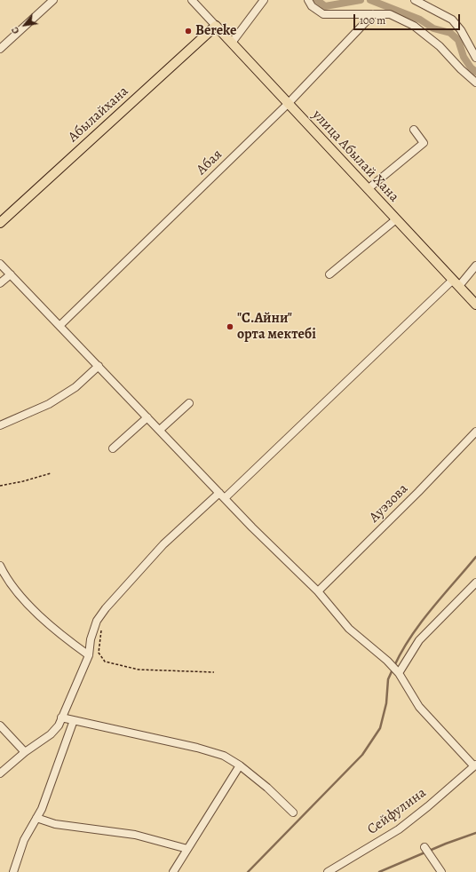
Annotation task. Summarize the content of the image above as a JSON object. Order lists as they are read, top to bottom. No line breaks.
{"streets":{"main road":["Абылайхана","улица Абылай Хана"],"street":["Абая","Ауэзова","Сейфулина"]},"crossings":[["Абылайхана","улица Абылай Хана"],["улица Абылай Хана","Абая"]],"places":["Bereke","\"С.Айни\" орта мектебі"],"scale_bar":"100 m","north":"bottom left"}
